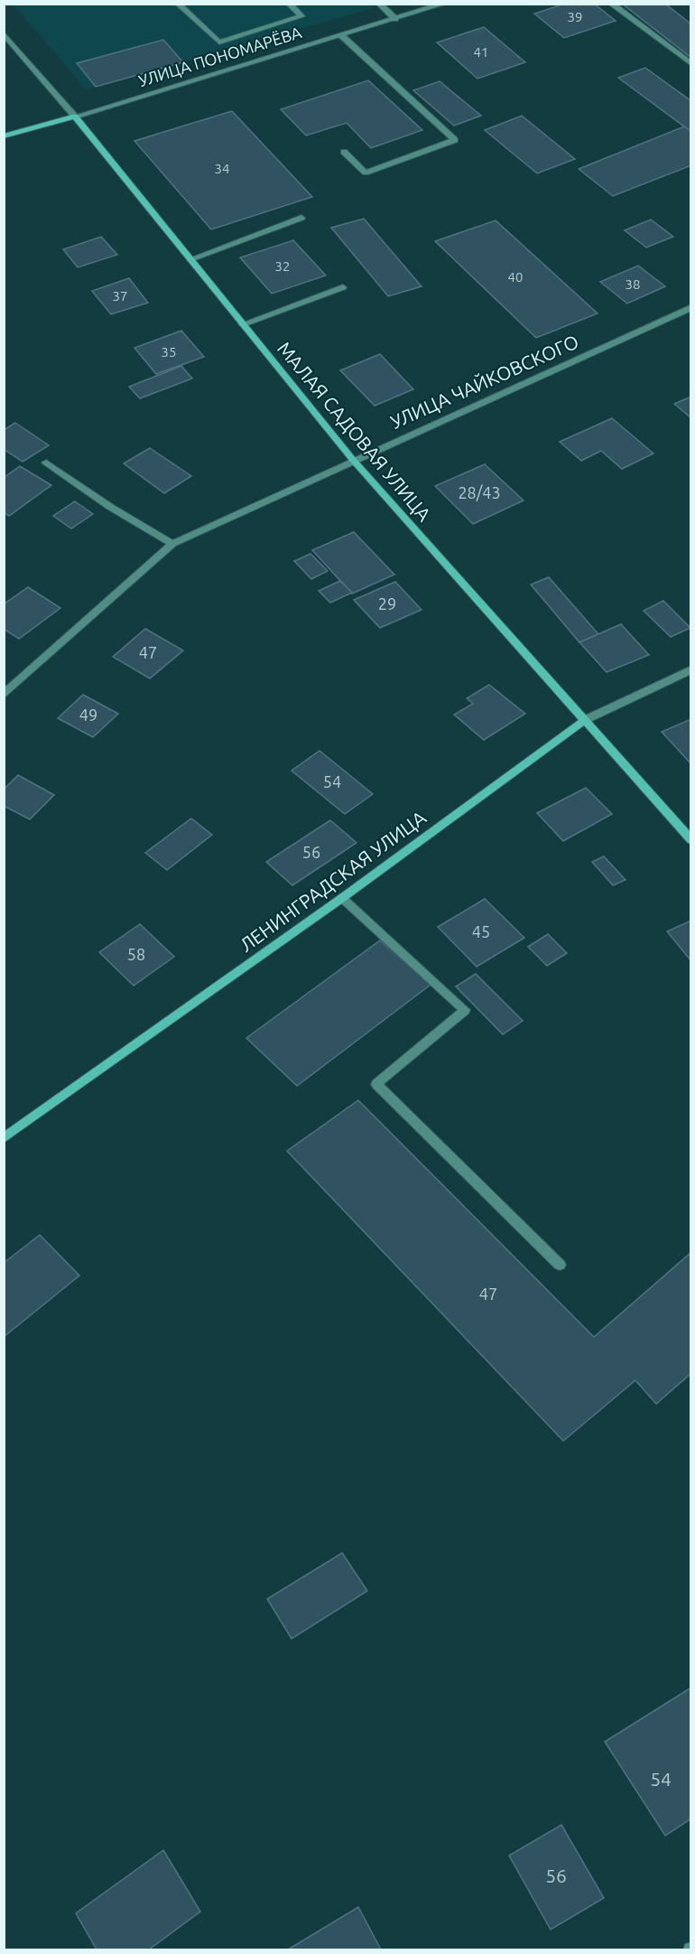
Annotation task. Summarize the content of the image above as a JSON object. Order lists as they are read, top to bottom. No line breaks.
{"streets":{"main road":["УЛИЦА ПОНОМАРЁВА","МАЛАЯ САДОВАЯ УЛИЦА","ЛЕНИНГРАДСКАЯ УЛИЦА"],"street":["УЛИЦА ЧАЙКОВСКОГО"]},"crossings":[["УЛИЦА ПОНОМАРЁВА","МАЛАЯ САДОВАЯ УЛИЦА"],["УЛИЦА ЧАЙКОВСКОГО","МАЛАЯ САДОВАЯ УЛИЦА"],["МАЛАЯ САДОВАЯ УЛИЦА","ЛЕНИНГРАДСКАЯ УЛИЦА"]],"house_numbers":["39","41","34","32","40","38","37","35","28/43","29","47","49","54","56","45","58","47","54","56"]}
